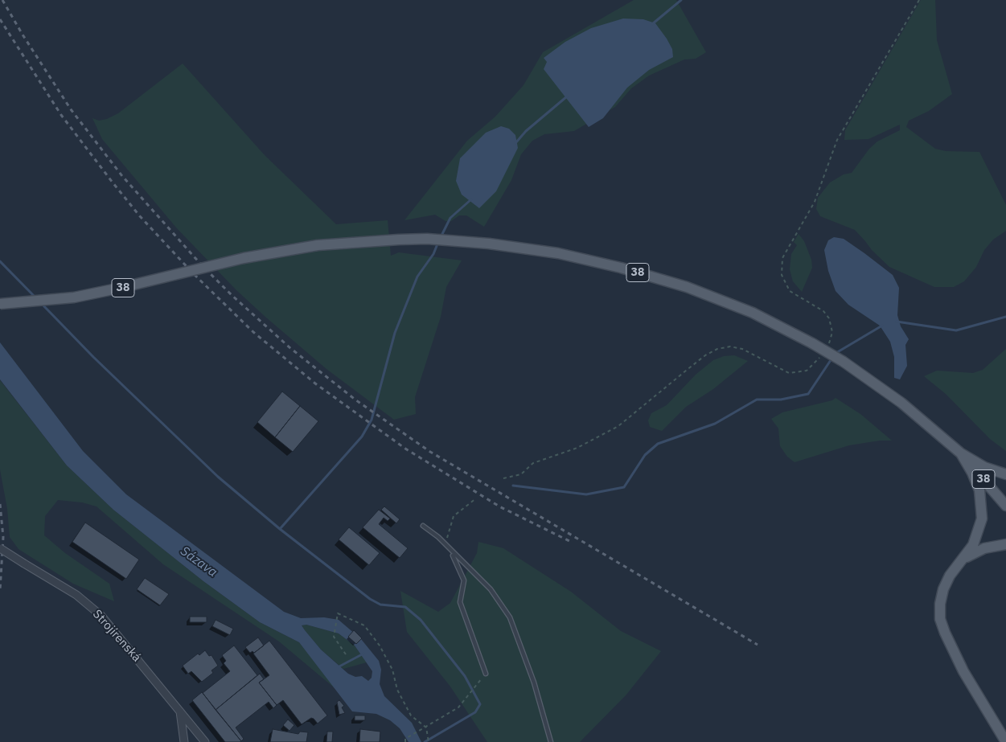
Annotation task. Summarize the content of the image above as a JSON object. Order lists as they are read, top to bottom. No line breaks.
{"streets":{"main road":["38"],"street":["Strojírenská"]},"water":["Sázava"]}
